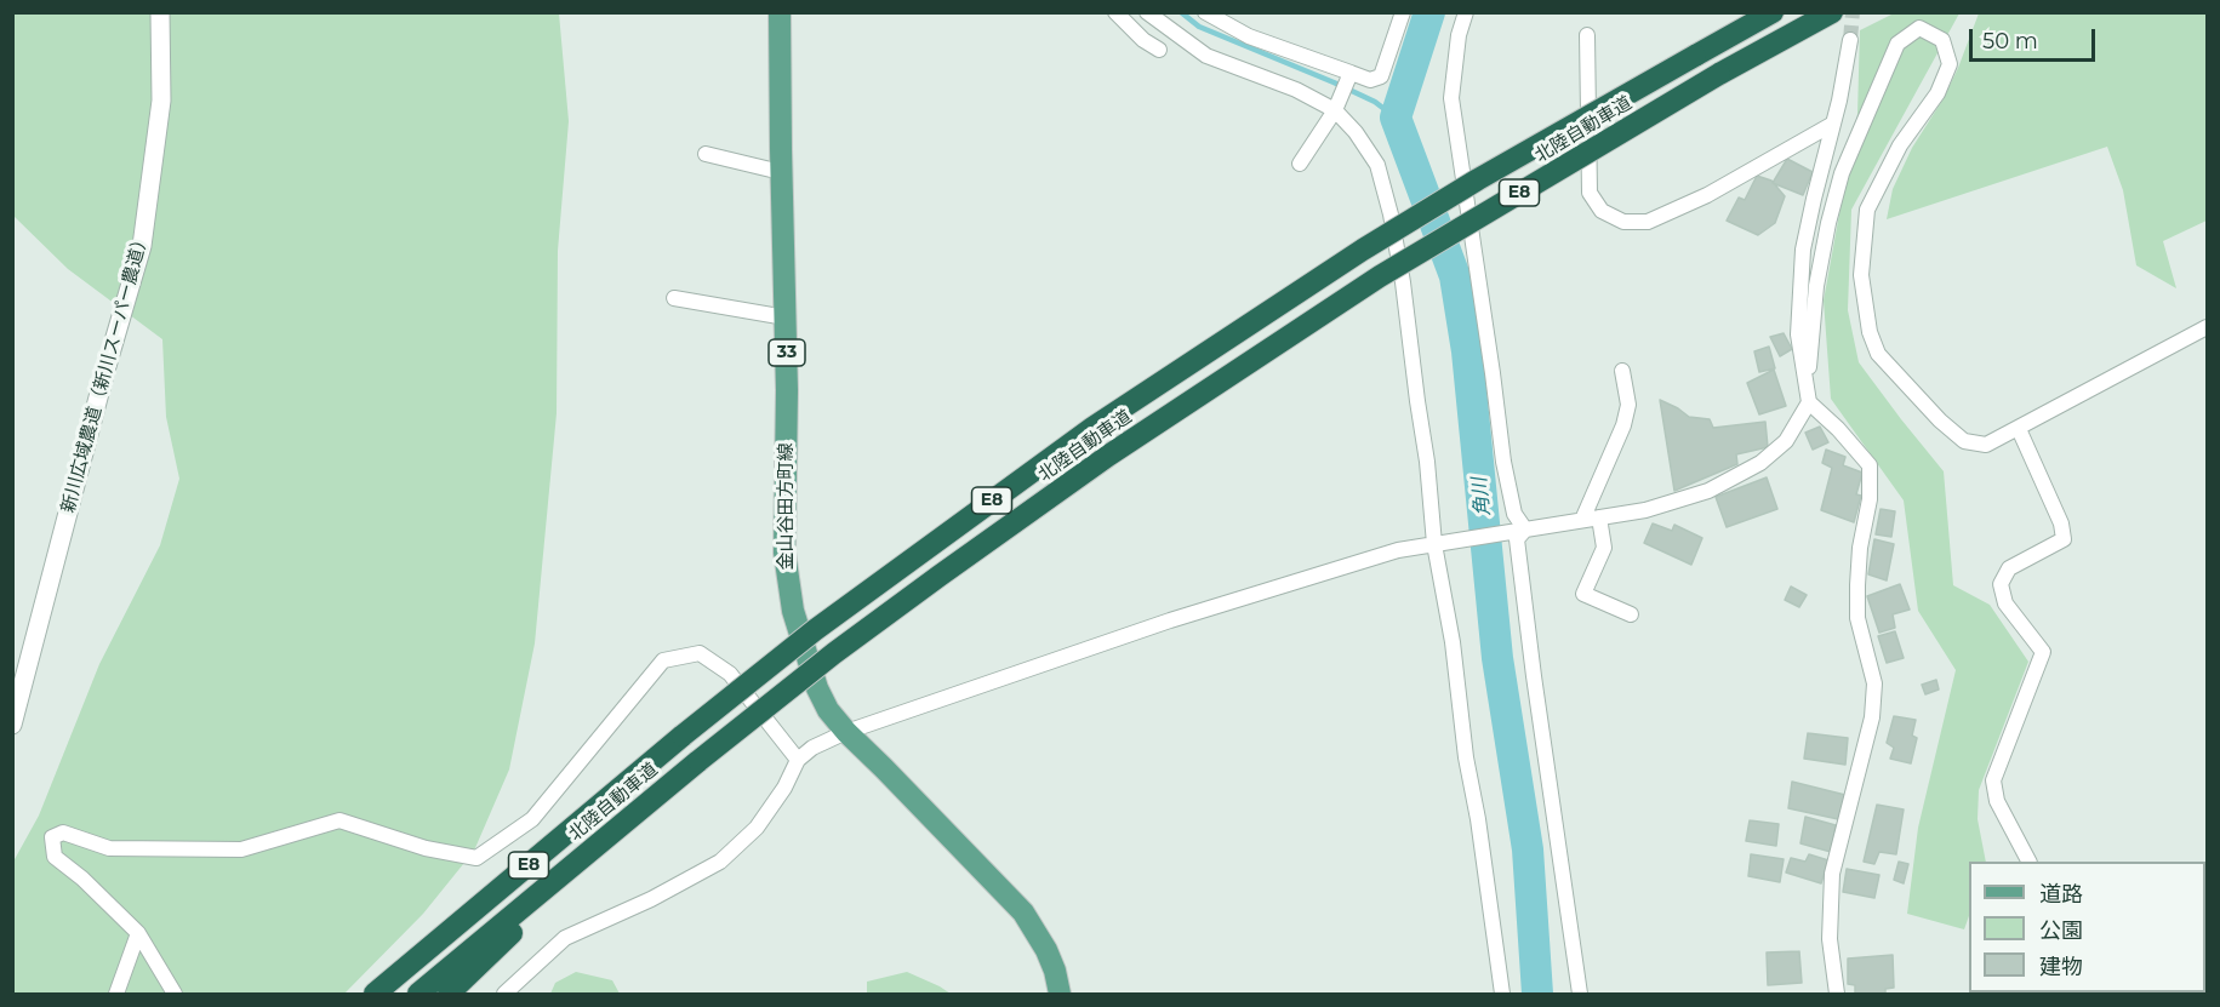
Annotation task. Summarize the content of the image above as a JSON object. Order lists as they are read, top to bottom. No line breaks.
{"streets":{"highway":["北陸自動車道","E8"],"main road":["33","金山谷田方町線"],"street":["新川広域農道（新川スーパー農道）"]},"water":["角川"],"legend":["道路","公園","建物"],"scale_bar":"50 m"}
